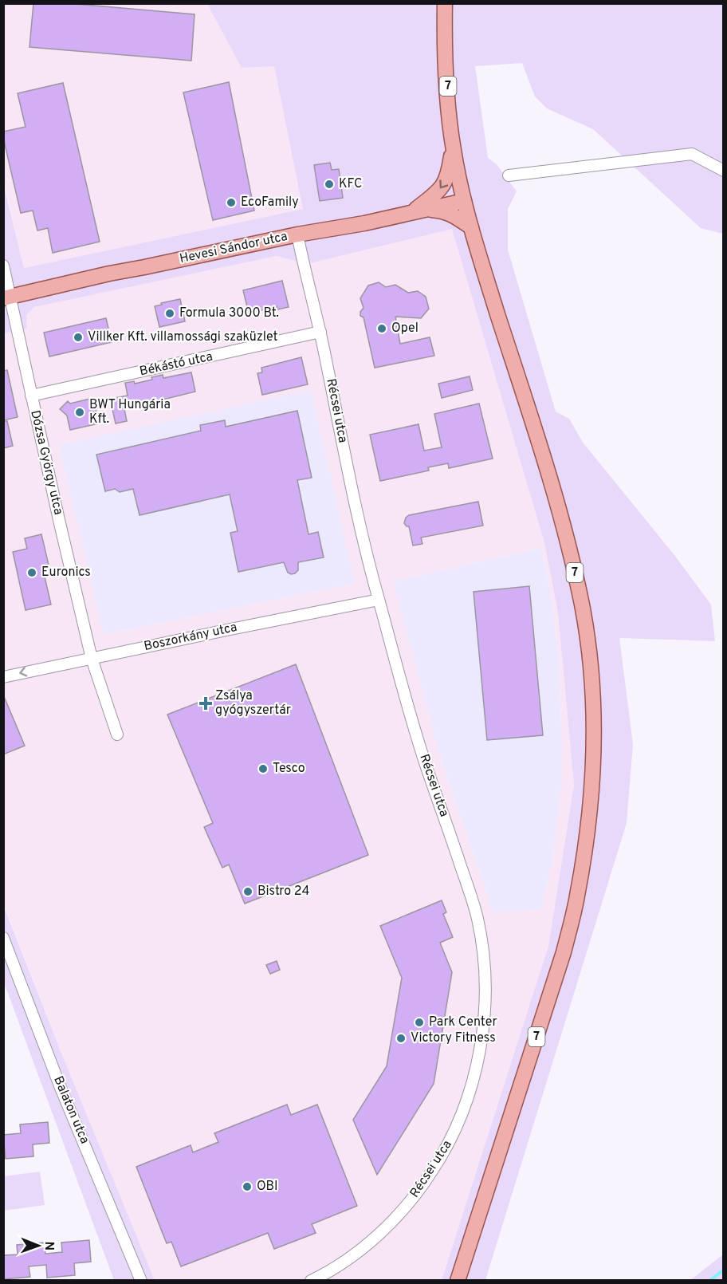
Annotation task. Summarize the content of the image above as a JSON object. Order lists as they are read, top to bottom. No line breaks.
{"streets":{"main road":["7","Hevesi Sándor utca"],"street":["Békástó utca","Récsei utca","Dózsa György utca","Boszorkány utca","Balaton utca"]},"crossings":[["7","Hevesi Sándor utca"],["Hevesi Sándor utca","Récsei utca"],["Hevesi Sándor utca","Dózsa György utca"],["Békástó utca","Récsei utca"],["Békástó utca","Dózsa György utca"],["Récsei utca","Boszorkány utca"],["Dózsa György utca","Boszorkány utca"]],"places":{"other":["KFC","EcoFamily","Formula 3000 Bt.","Opel","Villker Kft. villamossági szaküzlet","BWT Hungária Kft.","Euronics","Tesco","Bistro 24","Park Center","Victory Fitness","OBI"],"health":["Zsálya gyógyszertár"]},"north":"right"}
